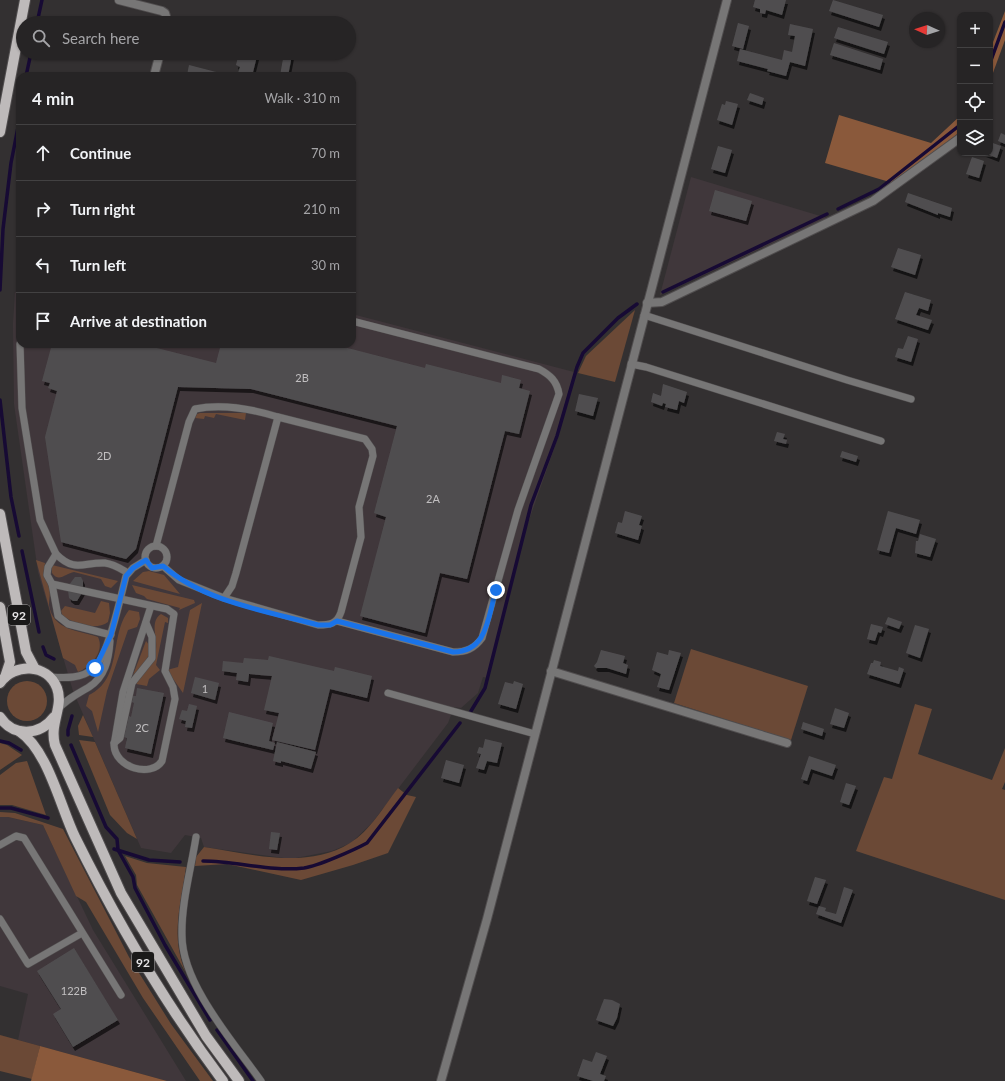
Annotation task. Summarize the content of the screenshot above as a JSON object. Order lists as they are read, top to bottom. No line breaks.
{"streets":{"main road":["92"]},"house_numbers":["2B","2D","2A","1","2C","122B"],"north":"left","page":{"map_buttons":["+","−"],"search":"Search here","heading":["4 min","Walk · 310 m"],"list":[["Continue","70 m"],["Turn right","210 m"],["Turn left","30 m"],"Arrive at destination"]}}
